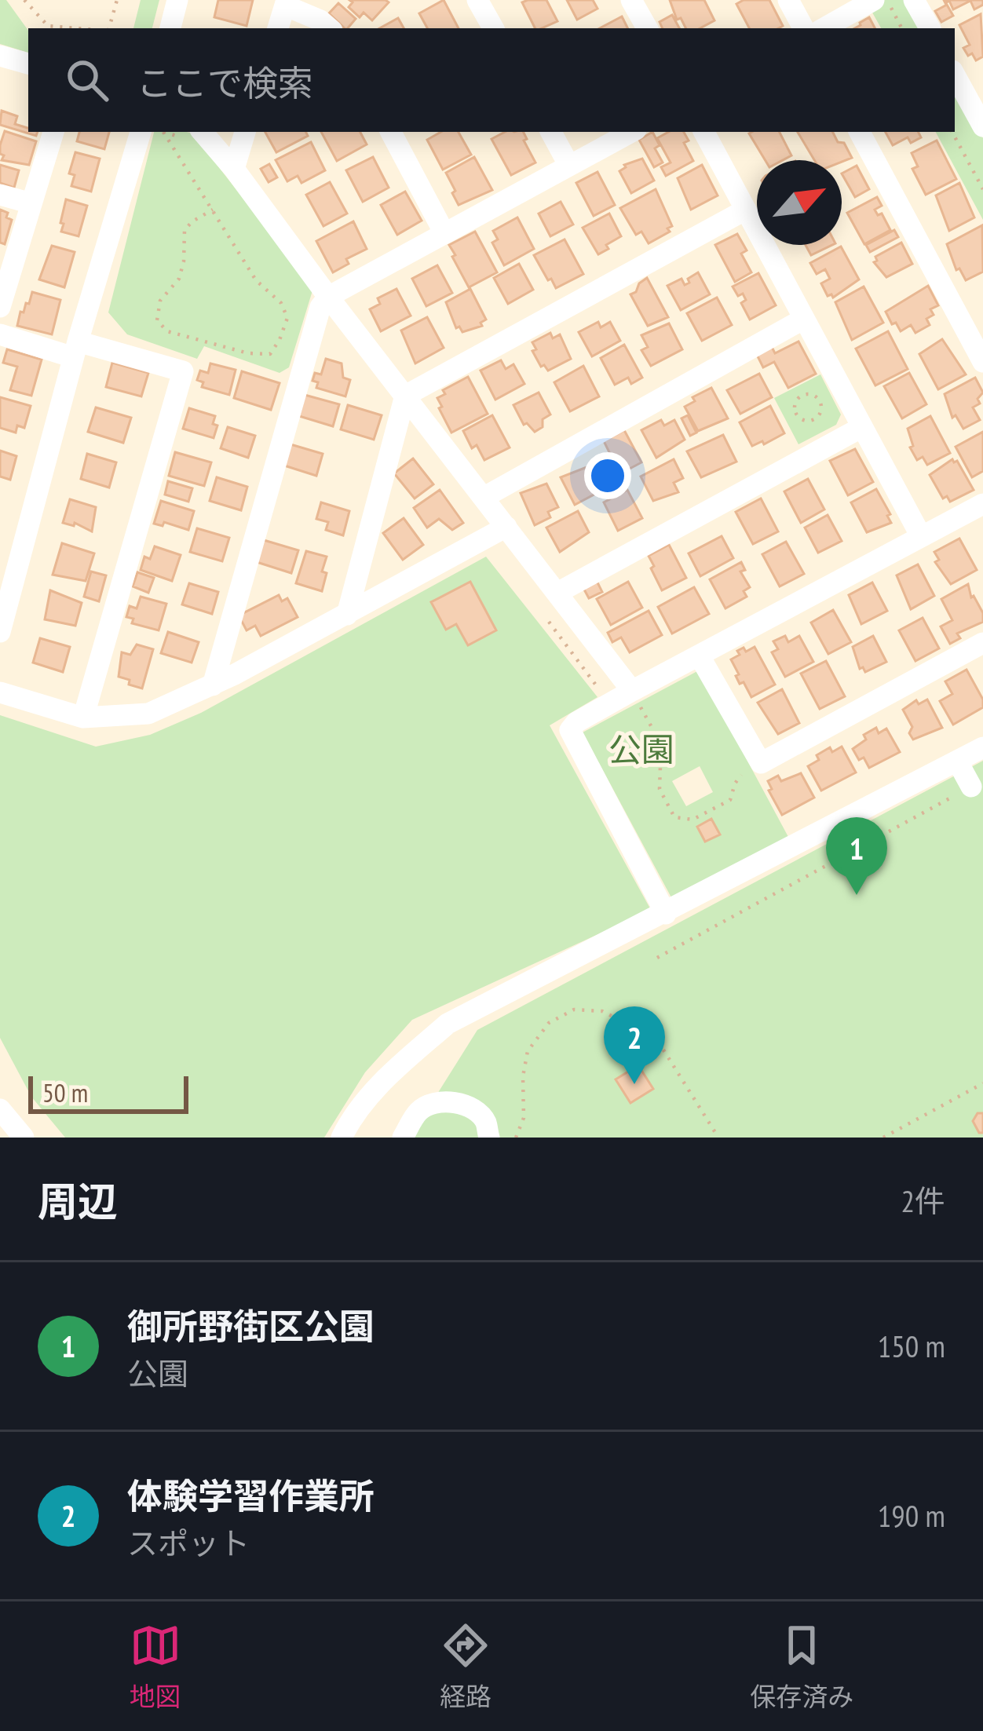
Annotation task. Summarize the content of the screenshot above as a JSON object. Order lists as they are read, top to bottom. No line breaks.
{"parks":["公園"],"scale_bar":"50 m","north":"top right","page":{"search":"ここで検索","pins":["1","2"],"scale":"50 m","heading":["周辺","2件"],"list":[{"mark":"1","name":"御所野街区公園","note":"公園","value":"150 m"},{"mark":"2","name":"体験学習作業所","note":"スポット","value":"190 m"}],"nav":["地図","経路","保存済み"]}}
